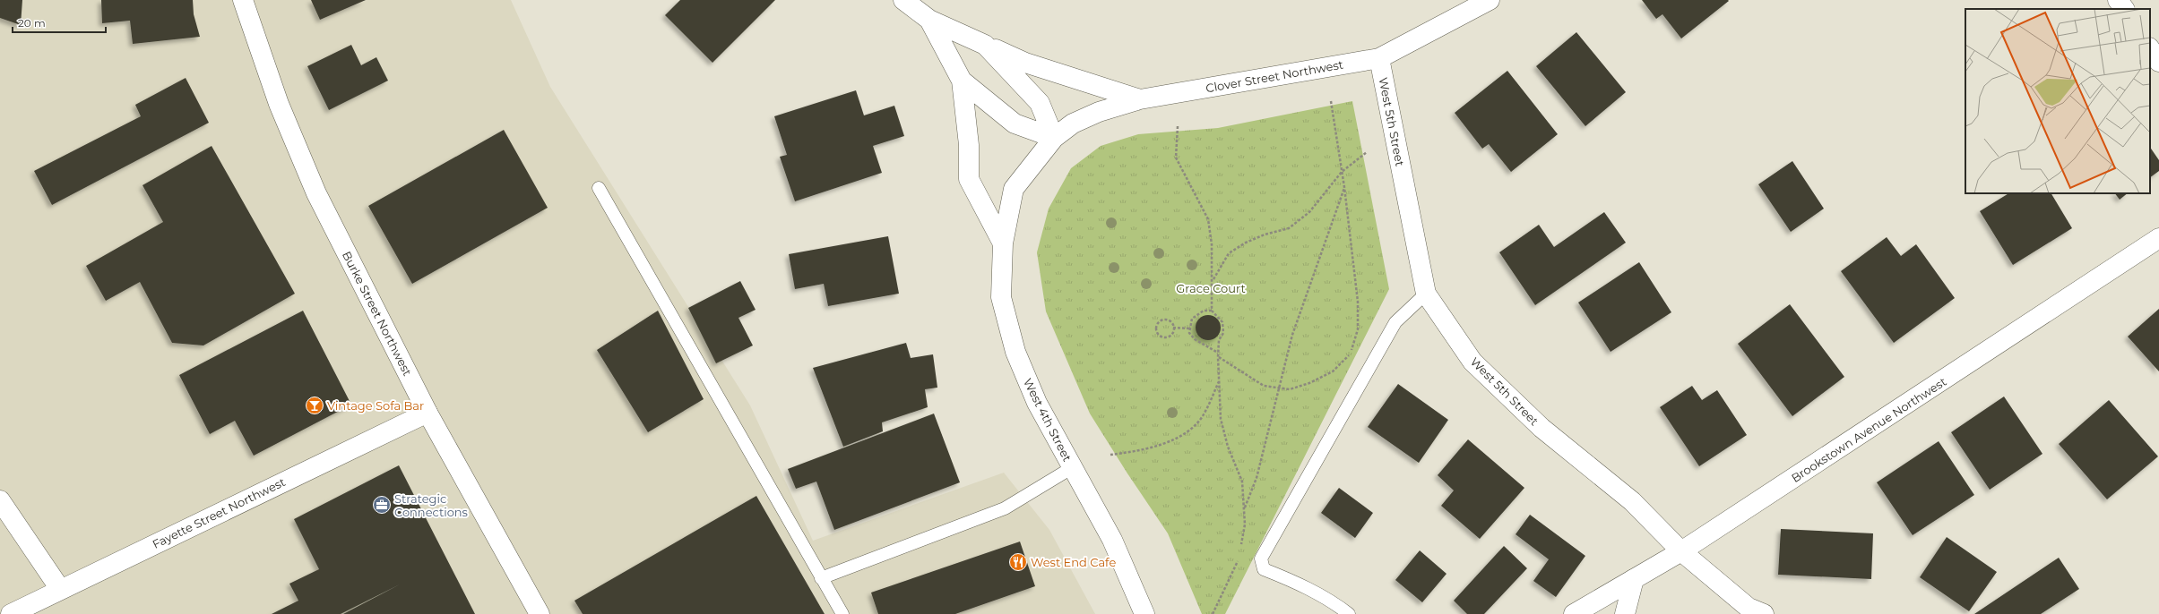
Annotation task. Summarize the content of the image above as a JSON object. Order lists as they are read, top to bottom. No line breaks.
{"streets":{"street":["Clover Street Northwest","West 5th Street","Burke Street Northwest","West 4th Street","Brookstown Avenue Northwest","Fayette Street Northwest"]},"crossings":[["Clover Street Northwest","West 5th Street"],["Clover Street Northwest","West 4th Street"],["West 5th Street","Brookstown Avenue Northwest"],["Burke Street Northwest","Fayette Street Northwest"]],"parks":["Grace Court"],"places":{"bar":["Vintage Sofa Bar"],"office":["Strategic Connections"],"restaurant":["West End Cafe"]},"scale_bar":"20 m"}
